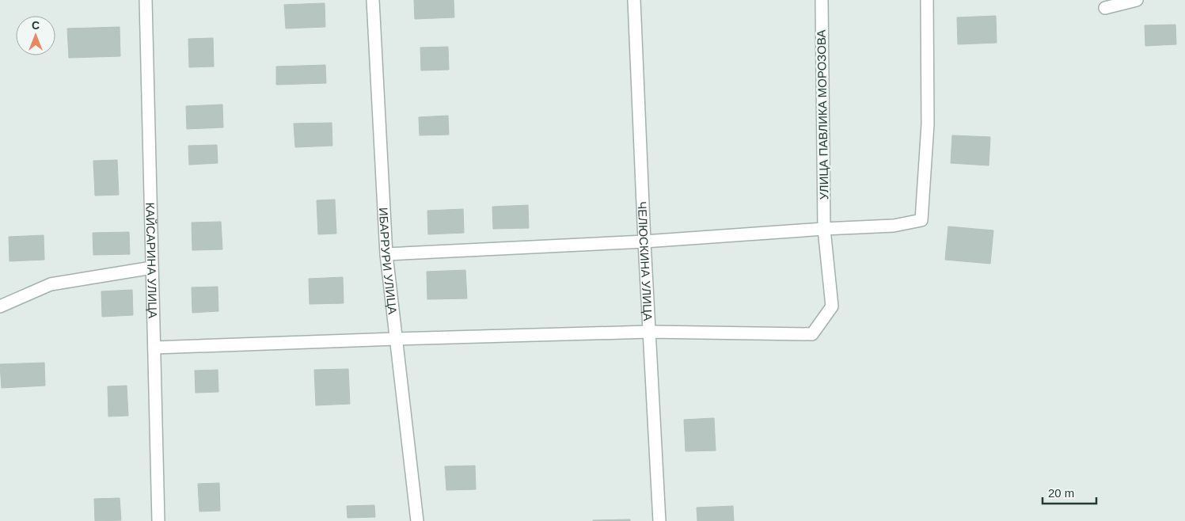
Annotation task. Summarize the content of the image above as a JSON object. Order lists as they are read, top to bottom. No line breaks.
{"streets":{"street":["УЛИЦА ПАВЛИКА МОРОЗОВА","КАЙСАРИНА УЛИЦА","ЧЕЛЮСКИНА УЛИЦА","ИБАРРУРИ УЛИЦА"]},"crossings":[["УЛИЦА ПАВЛИКА МОРОЗОВА","ЧЕЛЮСКИНА УЛИЦА"]],"scale_bar":"20 m","north":"top"}
